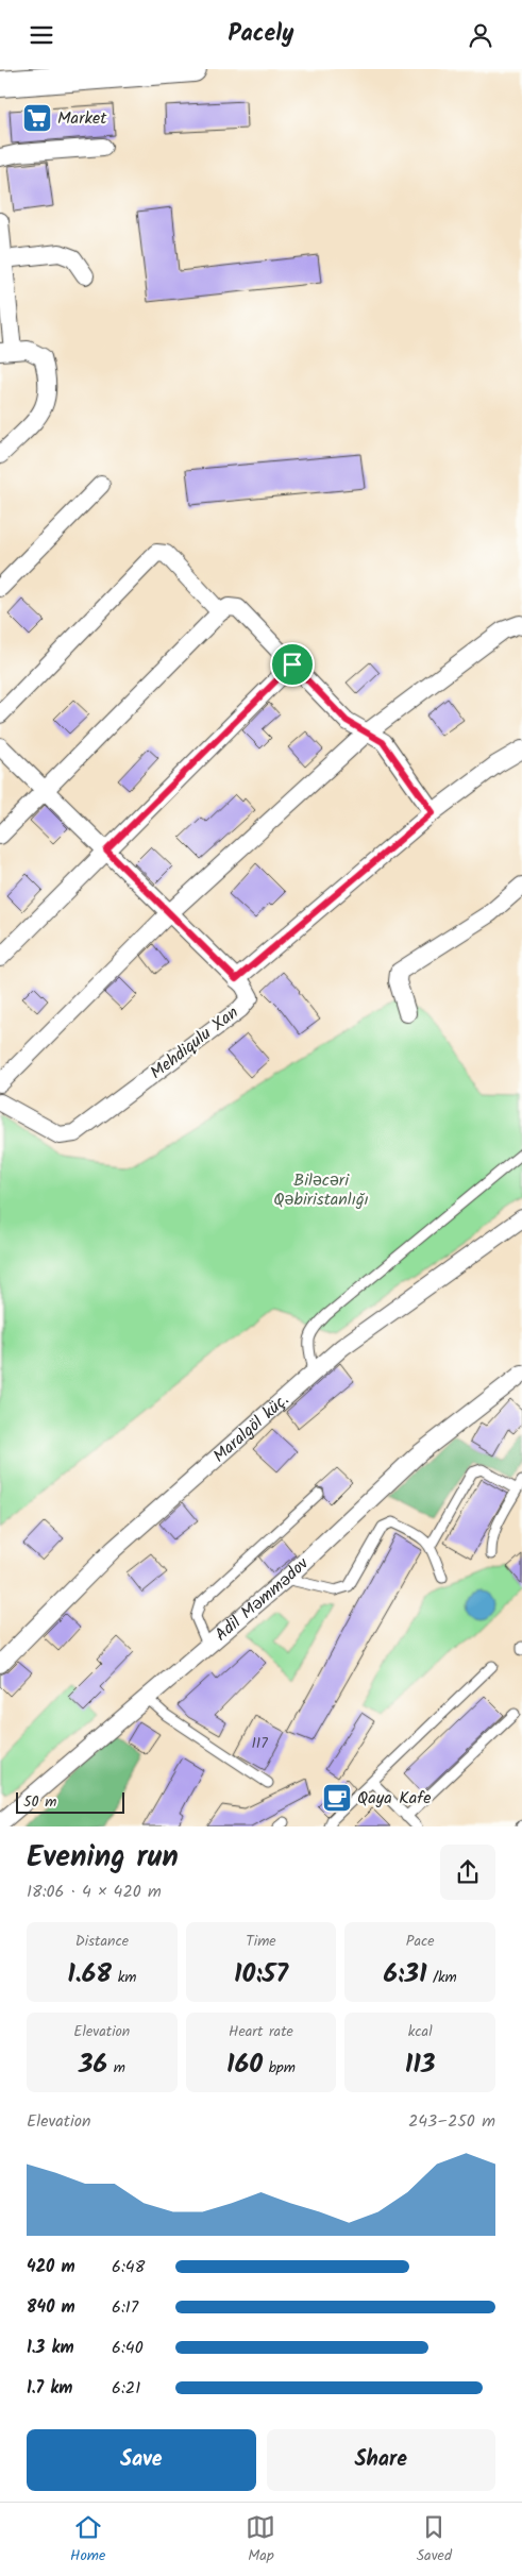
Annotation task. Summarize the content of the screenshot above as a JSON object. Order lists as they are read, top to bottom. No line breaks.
{"streets":{"street":["Mehdiqulu Xan","Maralgöl küç.","Adil Məmmədov"]},"parks":["Biləcəri Qəbiristanlığı"],"places":{"supermarket":["Market"],"cafe":["Qaya Kafe"]},"house_numbers":["117"],"scale_bar":"50 m","page":{"header":"Pacely","scale":"50 m","heading":["Evening run","18:06 · 4 × 420 m"],"stats":[["Distance","1.68 km"],["Time","10:57"],["Pace","6:31 /km"],["Elevation","36 m"],["Heart rate","160 bpm"],["kcal","113"]],"chart":["Elevation","243–250 m"],"list":[{"name":"420 m","note":"6:48"},{"name":"840 m","note":"6:17"},{"name":"1.3 km","note":"6:40"},{"name":"1.7 km","note":"6:21"}],"buttons":["Save","Share"],"tabs":["Home","Map","Saved"]}}
